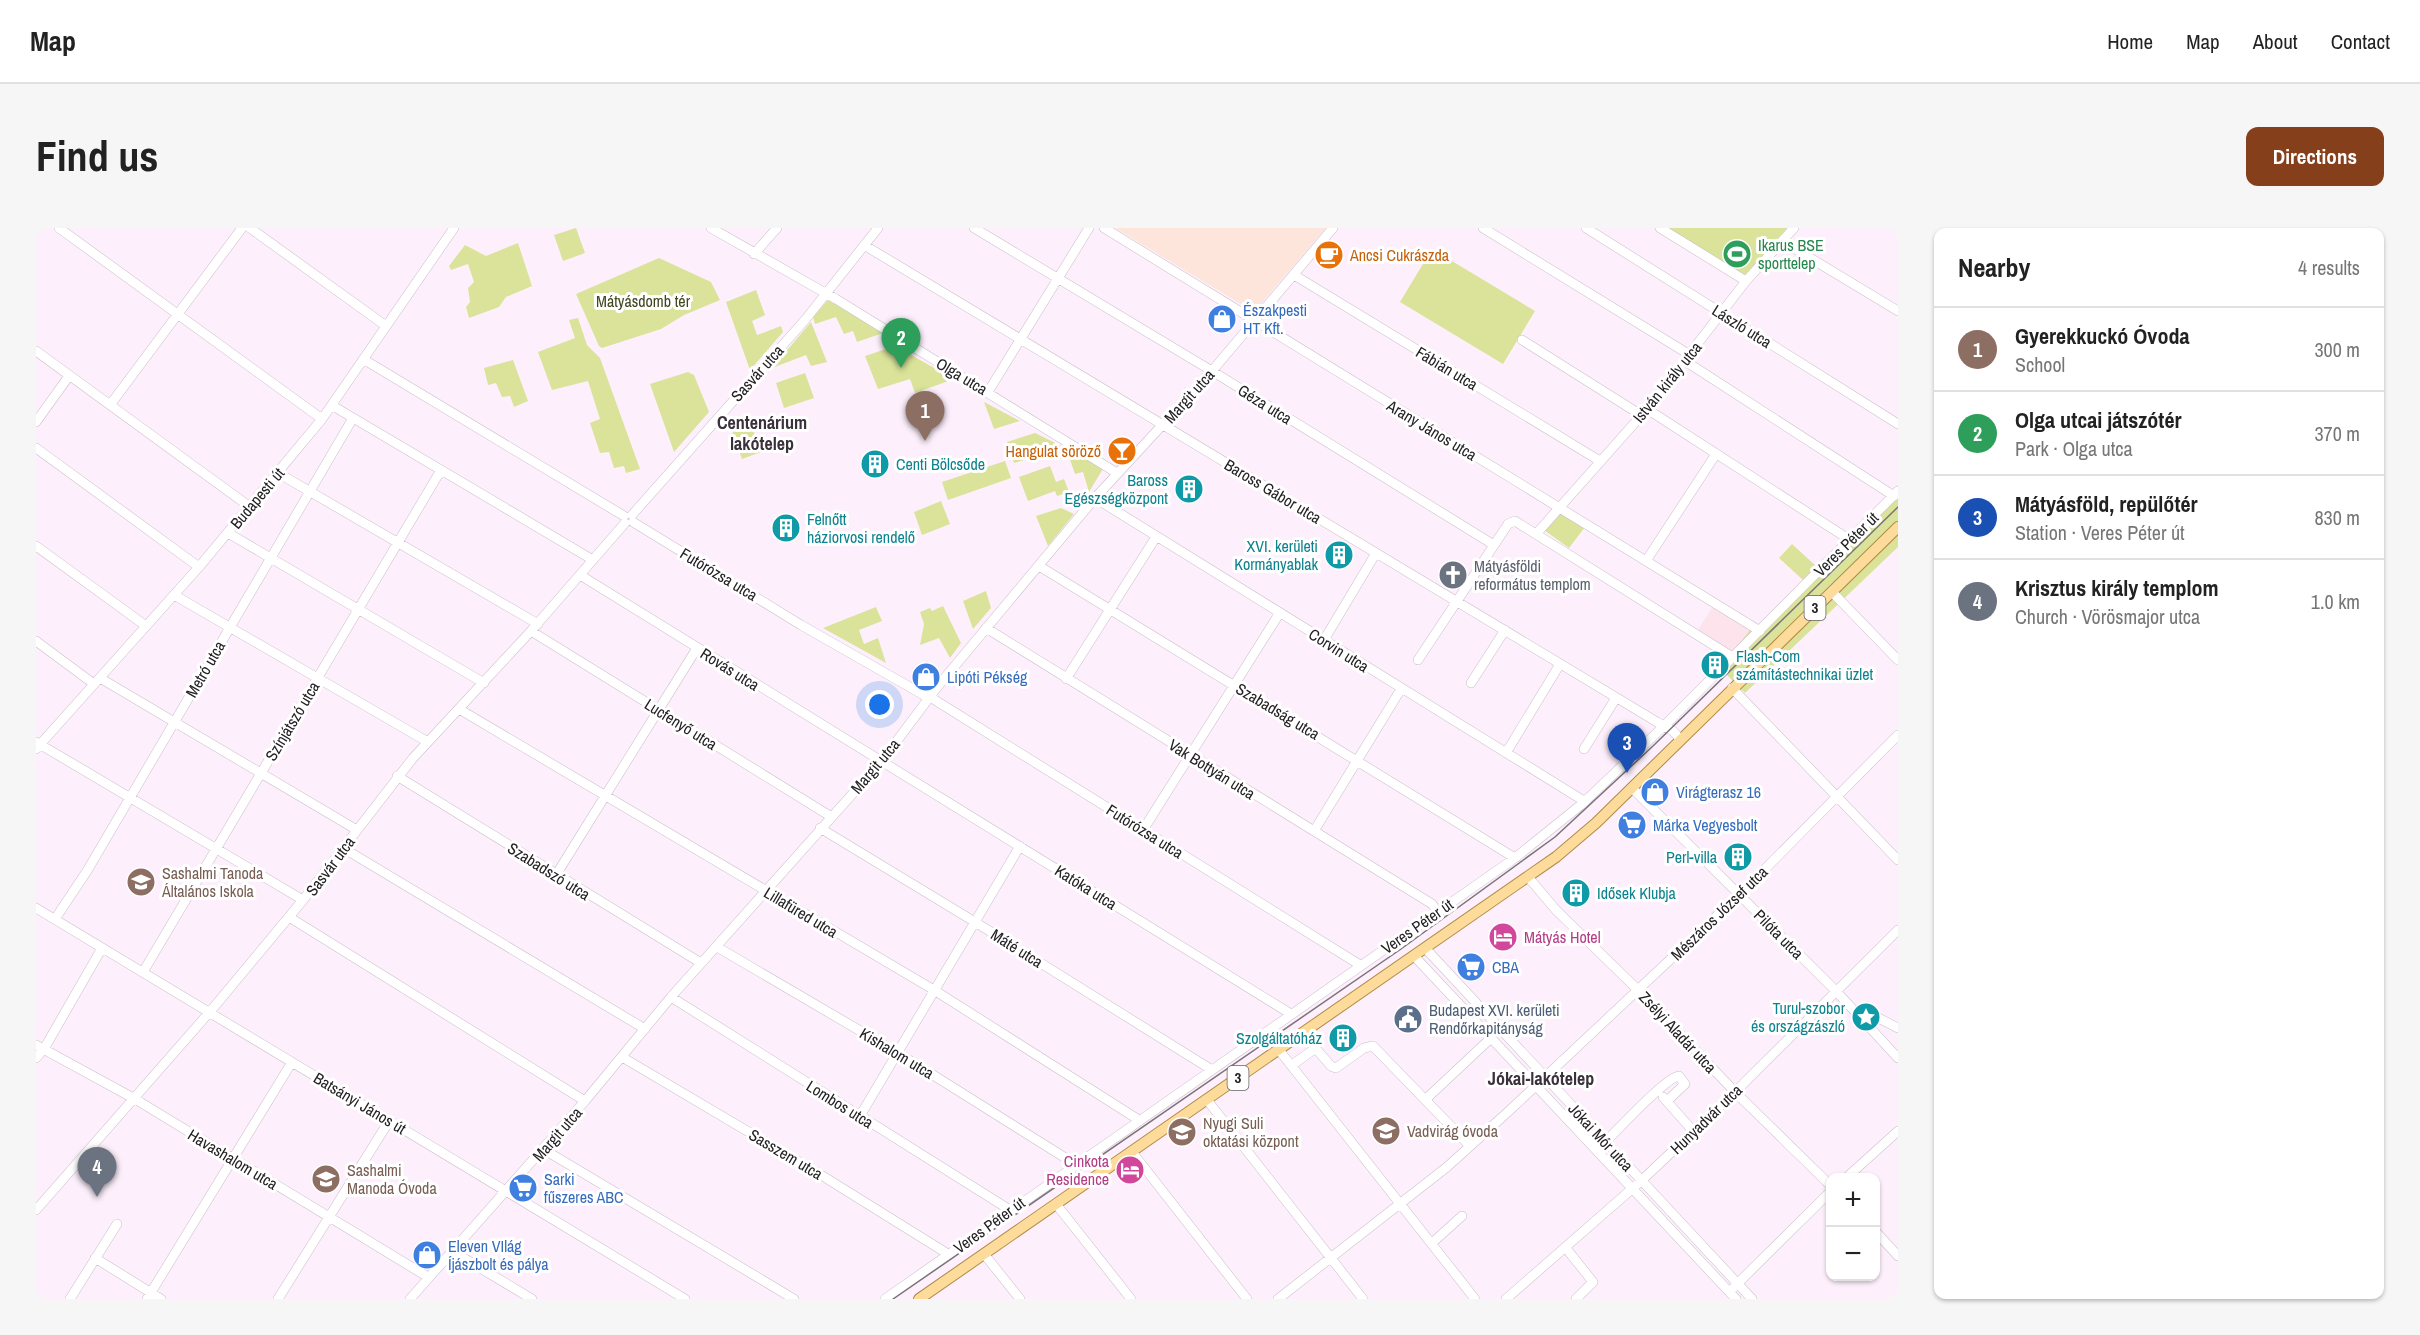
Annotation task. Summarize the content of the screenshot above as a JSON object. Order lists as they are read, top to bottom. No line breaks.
{"streets":{"main road":["Veres Péter út","3"],"street":["László utca","Fábián utca","Sasvár utca","Olga utca","István király utca","Margit utca","Géza utca","Arany János utca","Baross Gábor utca","Budapesti út","Futórózsa utca","Corvin utca","Metró utca","Rovás utca","Szabadság utca","Színjátszó utca","Lucfenyő utca","Vak Bottyán utca","Szabadszó utca","Katóka utca","Lillafüred utca","Mészáros József utca","Pilóta utca","Máté utca","Zsélyi Aladár utca","Kishalom utca","Batsányi János út","Lombos utca","Hunyadvár utca","Jókai Mór utca","Sasszem utca","Havashalom utca"]},"crossings":[["László utca","István király utca"],["Fábián utca","István király utca"],["Fábián utca","Margit utca"],["Sasvár utca","Olga utca"],["Sasvár utca","Baross Gábor utca"],["Sasvár utca","Futórózsa utca"],["Sasvár utca","Rovás utca"],["Sasvár utca","Lucfenyő utca"],["Sasvár utca","Szabadszó utca"],["Sasvár utca","Lillafüred utca"],["Sasvár utca","Batsányi János út"],["Sasvár utca","Havashalom utca"],["Olga utca","Margit utca"],["István király utca","Arany János utca"],["Margit utca","Géza utca"],["Margit utca","Arany János utca"],["Margit utca","Baross Gábor utca"],["Margit utca","Futórózsa utca"],["Margit utca","Corvin utca"],["Margit utca","Rovás utca"],["Margit utca","Szabadság utca"],["Margit utca","Lucfenyő utca"],["Margit utca","Vak Bottyán utca"],["Margit utca","Szabadszó utca"],["Margit utca","Katóka utca"],["Margit utca","Lillafüred utca"],["Margit utca","Máté utca"],["Margit utca","Kishalom utca"],["Margit utca","Batsányi János út"],["Margit utca","Lombos utca"],["Margit utca","Sasszem utca"],["Margit utca","Havashalom utca"],["Arany János utca","Veres Péter út"],["Baross Gábor utca","Veres Péter út"],["Budapesti út","Futórózsa utca"],["Budapesti út","Lucfenyő utca"],["Veres Péter út","Futórózsa utca"],["Veres Péter út","Corvin utca"],["Veres Péter út","Szabadság utca"],["Veres Péter út","Vak Bottyán utca"],["Veres Péter út","Katóka utca"],["Veres Péter út","Lillafüred utca"],["Veres Péter út","Pilóta utca"],["Veres Péter út","Máté utca"],["Veres Péter út","Zsélyi Aladár utca"],["Veres Péter út","Kishalom utca"],["Veres Péter út","Lombos utca"],["Veres Péter út","Jókai Mór utca"],["Veres Péter út","Sasszem utca"],["Metró utca","Lucfenyő utca"],["Metró utca","Batsányi János út"],["Rovás utca","Katóka utca"],["Színjátszó utca","Lucfenyő utca"],["Színjátszó utca","Batsányi János út"],["Mészáros József utca","Pilóta utca"],["Mészáros József utca","Zsélyi Aladár utca"],["Mészáros József utca","Jókai Mór utca"],["Pilóta utca","Hunyadvár utca"],["Zsélyi Aladár utca","Hunyadvár utca"],["Hunyadvár utca","Jókai Mór utca"]],"districts":["Centenárium lakótelep","Jókai-lakótelep"],"parks":["Mátyásdomb tér"],"places":{"sports":["Ikarus BSE sporttelep"],"cafe":["Ancsi Cukrászda"],"shop":["Északpesti HT Kft.","Lipóti Pékség","Virágterasz 16","Eleven VIlág Íjászbolt és pálya"],"bar":["Hangulat söröző"],"building":["Centi Bölcsőde","Baross Egészségközpont","Felnőtt háziorvosi rendelő","XVI. kerületi Kormányablak","Flash-Com számítástechnikai üzlet","Perl-villa","Idősek Klubja","Szolgáltatóház"],"church":["Mátyásföldi református templom"],"supermarket":["Márka Vegyesbolt","CBA","Sarki fűszeres ABC"],"school or university":["Sashalmi Tanoda Általános Iskola","Vadvirág óvoda","Nyugi Suli oktatási központ","Sashalmi Manoda Óvoda"],"hotel":["Mátyás Hotel","Cinkota Residence"],"place":["Turul-szobor és országzászló"],"public building":["Budapest XVI. kerületi Rendőrkapitányság"]},"page":{"header":"Map","nav":["Home","Map","About","Contact"],"buttons":"Directions","title":"Find us","heading":["Nearby","4 results"],"list":[{"mark":"1","name":"Gyerekkuckó Óvoda","note":"School","value":"300 m"},{"mark":"2","name":"Olga utcai játszótér","note":"Park · Olga utca","value":"370 m"},{"mark":"3","name":"Mátyásföld, repülőtér","note":"Station · Veres Péter út","value":"830 m"},{"mark":"4","name":"Krisztus király templom","note":"Church · Vörösmajor utca","value":"1.0 km"}],"pins":["2","1","3","4"],"map_buttons":["+","−"]}}
